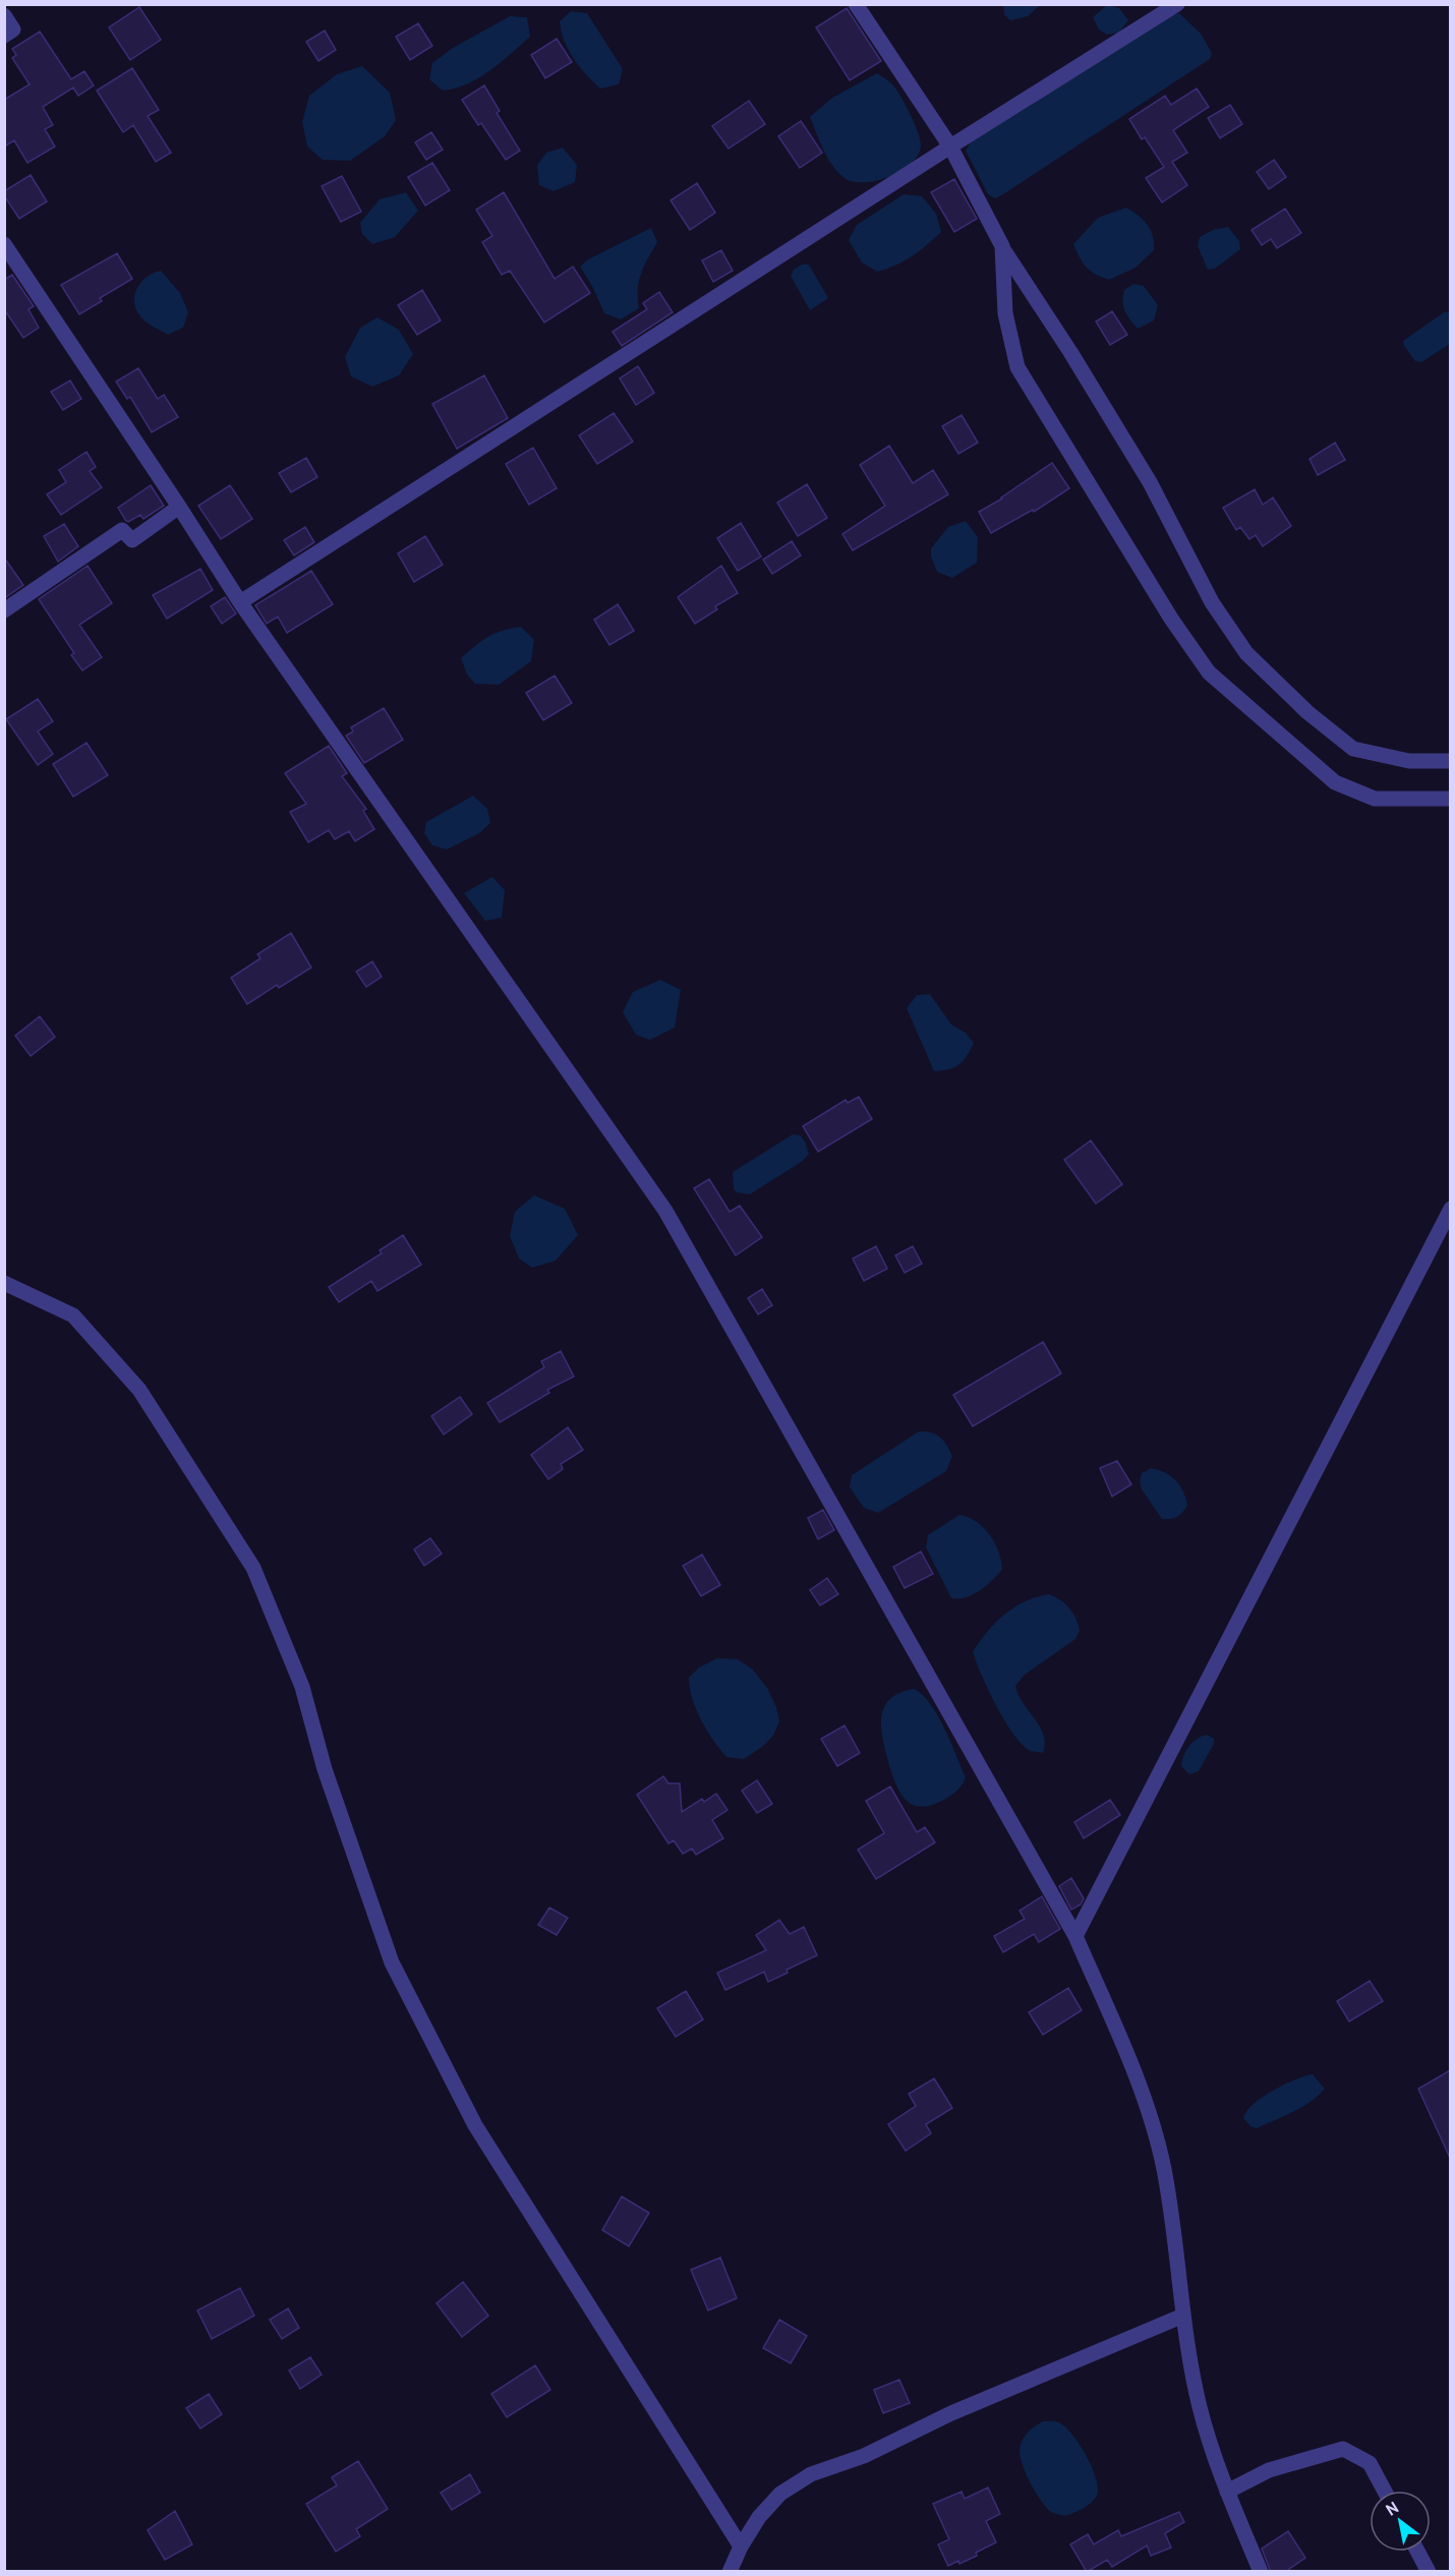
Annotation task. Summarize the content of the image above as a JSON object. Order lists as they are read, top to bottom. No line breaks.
{"north":"top left"}
